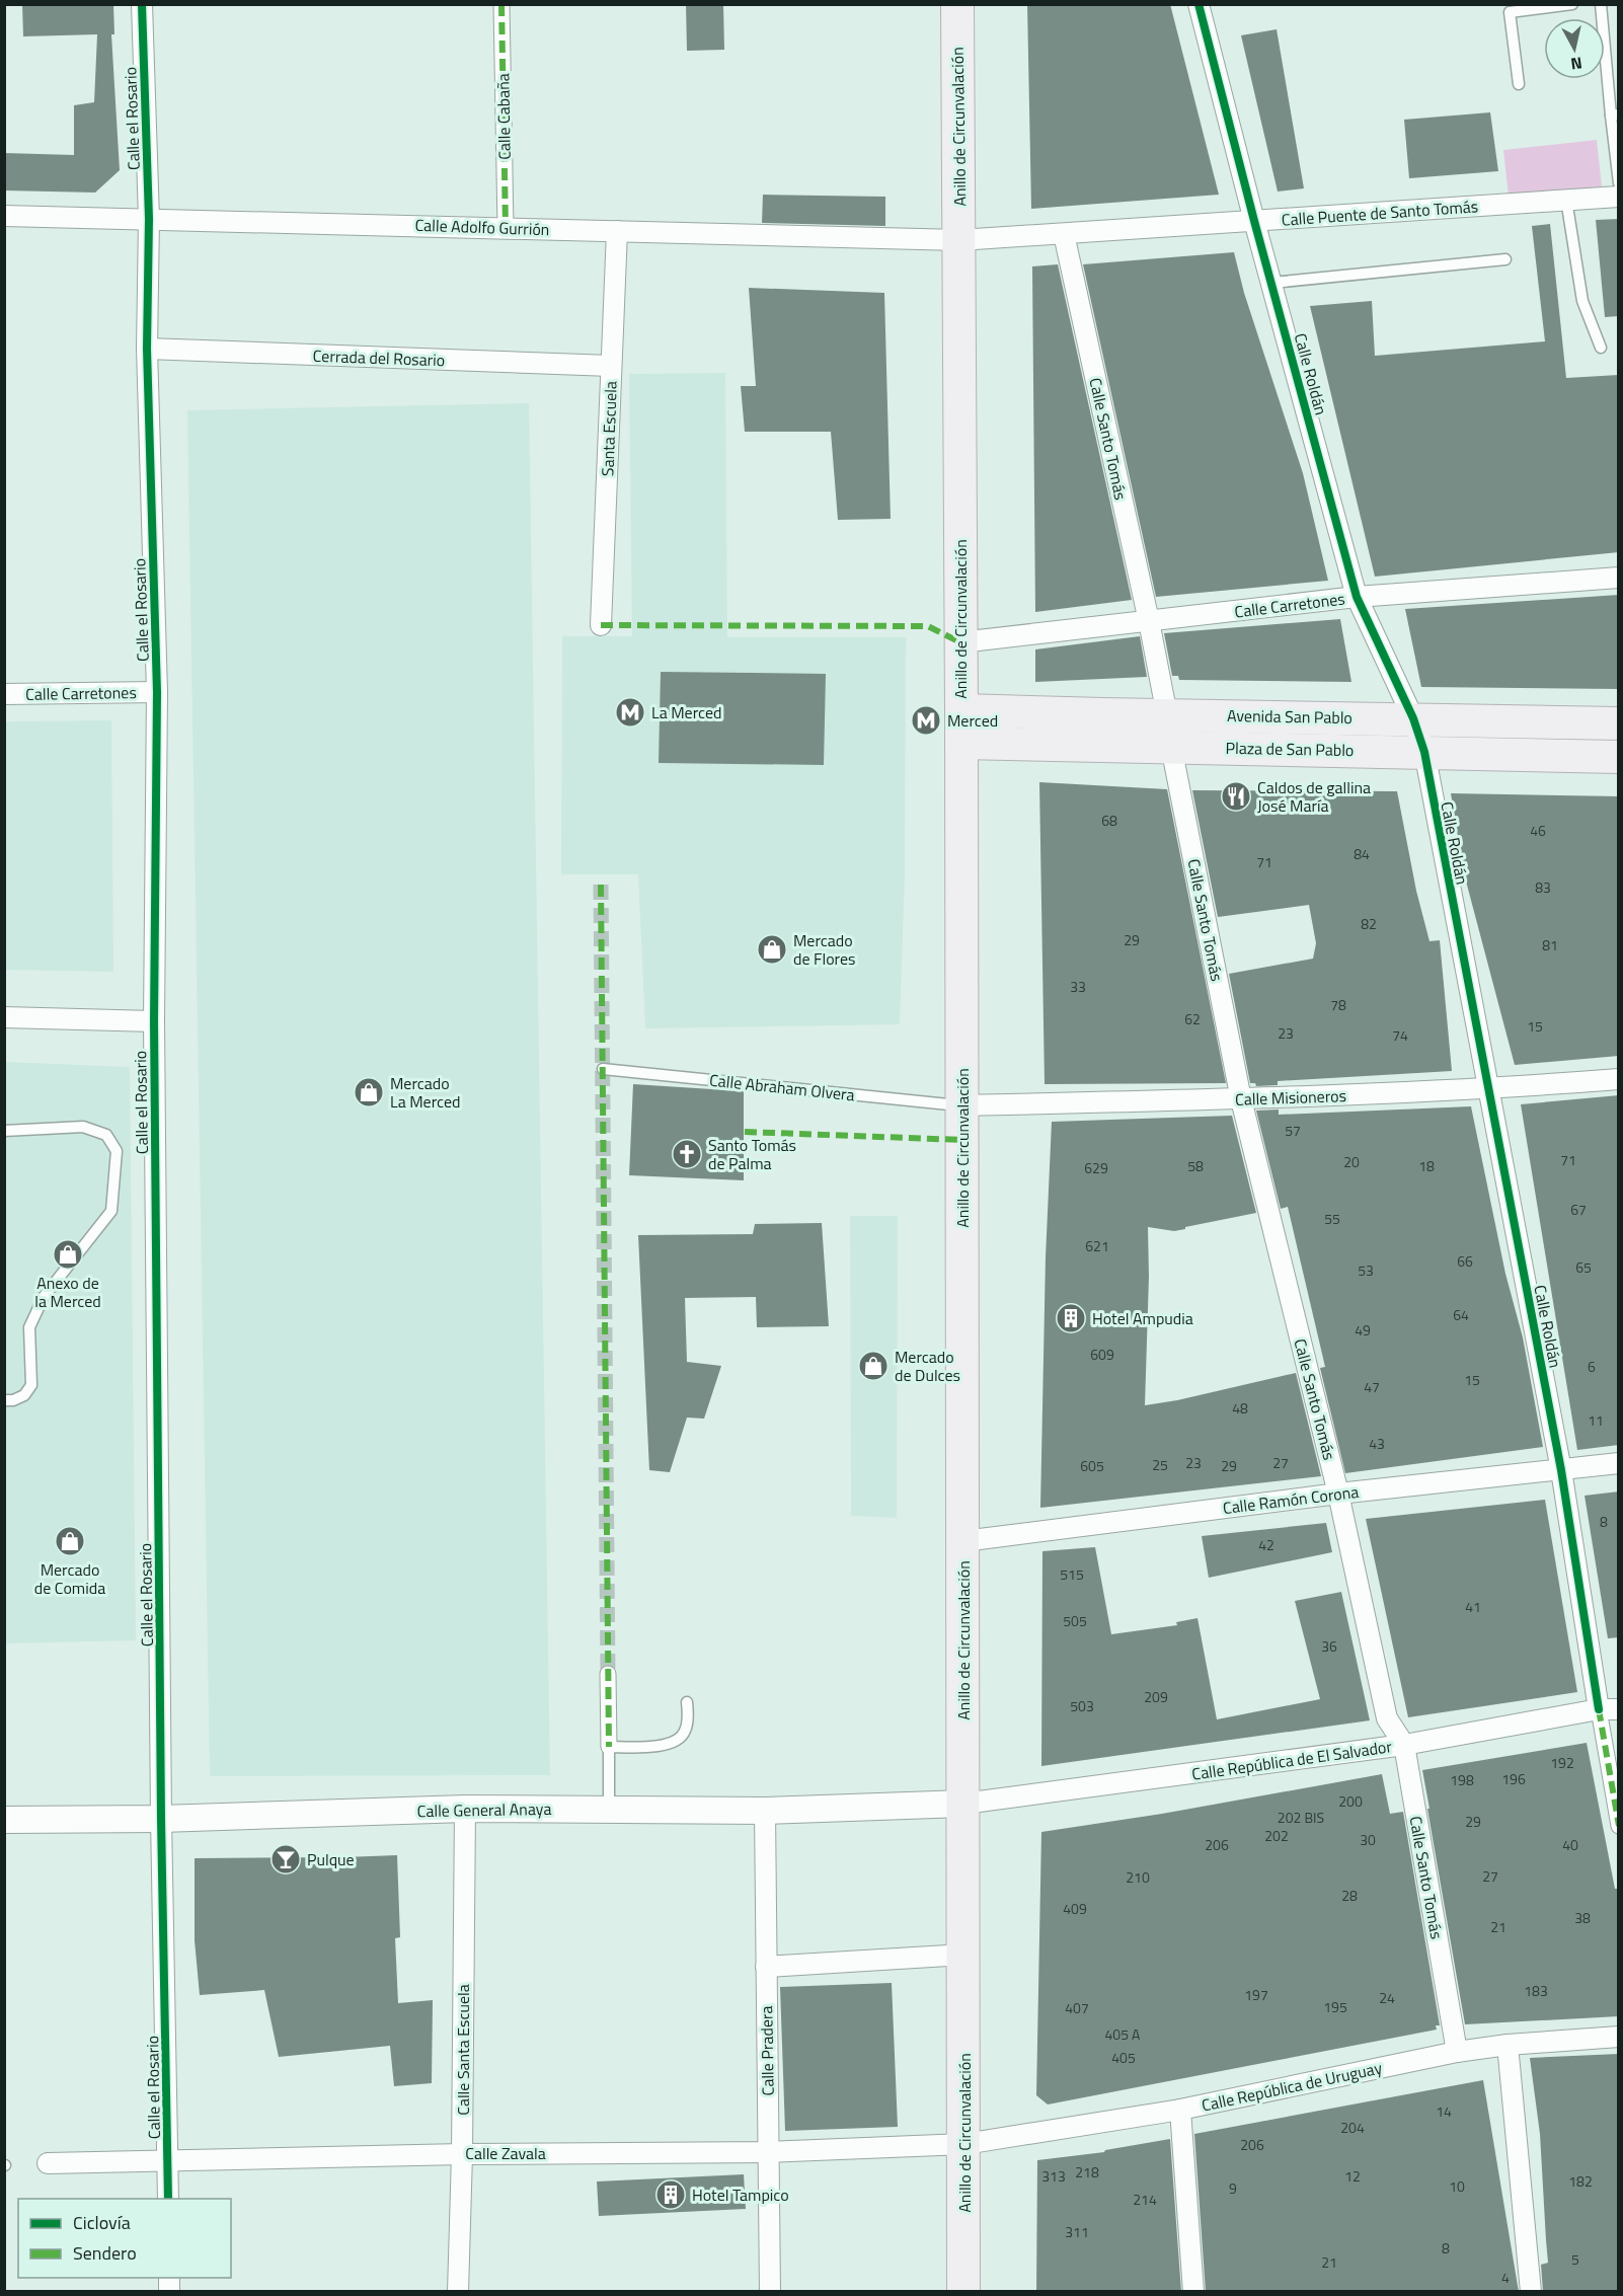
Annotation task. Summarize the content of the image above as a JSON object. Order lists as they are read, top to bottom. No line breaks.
{"streets":{"main road":["Anillo de Circunvalación","Avenida San Pablo","Plaza de San Pablo"],"street":["Calle Cabaña","Calle el Rosario","Calle Puente de Santo Tomás","Calle Adolfo Gurrión","Cerrada del Rosario","Calle Roldán","Santa Escuela","Calle Santo Tomás","Calle Carretones","Calle Misioneros","Calle Ramón Corona","Calle República de El Salvador","Calle General Anaya","Calle Santa Escuela","Calle Pradera","Calle República de Uruguay","Calle Zavala"],"lane":["Calle Abraham Olvera"]},"crossings":[["Calle Cabaña","Calle Adolfo Gurrión"],["Calle el Rosario","Calle Adolfo Gurrión"],["Calle el Rosario","Cerrada del Rosario"],["Calle el Rosario","Calle Carretones"],["Calle el Rosario","Calle General Anaya"],["Calle el Rosario","Calle Zavala"],["Anillo de Circunvalación","Calle Puente de Santo Tomás"],["Anillo de Circunvalación","Calle Adolfo Gurrión"],["Anillo de Circunvalación","Calle Carretones"],["Anillo de Circunvalación","Avenida San Pablo"],["Anillo de Circunvalación","Plaza de San Pablo"],["Anillo de Circunvalación","Calle Abraham Olvera"],["Anillo de Circunvalación","Calle Misioneros"],["Anillo de Circunvalación","Calle Ramón Corona"],["Anillo de Circunvalación","Calle República de El Salvador"],["Anillo de Circunvalación","Calle General Anaya"],["Anillo de Circunvalación","Calle República de Uruguay"],["Anillo de Circunvalación","Calle Zavala"],["Calle Puente de Santo Tomás","Calle Adolfo Gurrión"],["Calle Puente de Santo Tomás","Calle Roldán"],["Calle Puente de Santo Tomás","Calle Santo Tomás"],["Calle Adolfo Gurrión","Santa Escuela"],["Cerrada del Rosario","Santa Escuela"],["Calle Roldán","Calle Carretones"],["Calle Roldán","Avenida San Pablo"],["Calle Roldán","Plaza de San Pablo"],["Calle Roldán","Calle Misioneros"],["Calle Roldán","Calle Ramón Corona"],["Calle Roldán","Calle República de El Salvador"],["Calle Santo Tomás","Calle Carretones"],["Calle Santo Tomás","Avenida San Pablo"],["Calle Santo Tomás","Plaza de San Pablo"],["Calle Santo Tomás","Calle Misioneros"],["Calle Santo Tomás","Calle Ramón Corona"],["Calle Santo Tomás","Calle República de El Salvador"],["Calle Santo Tomás","Calle República de Uruguay"],["Calle Abraham Olvera","Calle Misioneros"],["Calle República de El Salvador","Calle General Anaya"],["Calle General Anaya","Calle Santa Escuela"],["Calle General Anaya","Calle Pradera"],["Calle Santa Escuela","Calle Zavala"],["Calle Pradera","Calle Zavala"],["Calle República de Uruguay","Calle Zavala"]],"places":{"metro station":["La Merced","Merced"],"restaurant":["Caldos de gallina José María"],"shop":["Mercado de Flores","Mercado La Merced","Anexo de la Merced","Mercado de Dulces","Mercado de Comida"],"church":["Santo Tomás de Palma"],"building":["Hotel Ampudia","Hotel Tampico"],"bar":["Pulque"]},"house_numbers":["68","46","84","71","83","82","29","81","33","78","62","15","23","74","57","71","20","58","18","629","67","55","621","66","65","53","64","49","609","6","15","47","48","11","43","23","27","25","605","29","8","42","515","41","505","36","209","503","192","196","198","200","202 BIS","29","202","30","206","40","27","210","28","409","38","21","183","197","24","195","407","405 A","405","14","204","206","218","313","12","182","10","9","214","311","8","5","21","4"],"legend":["Ciclovía","Sendero"],"north":"bottom"}
